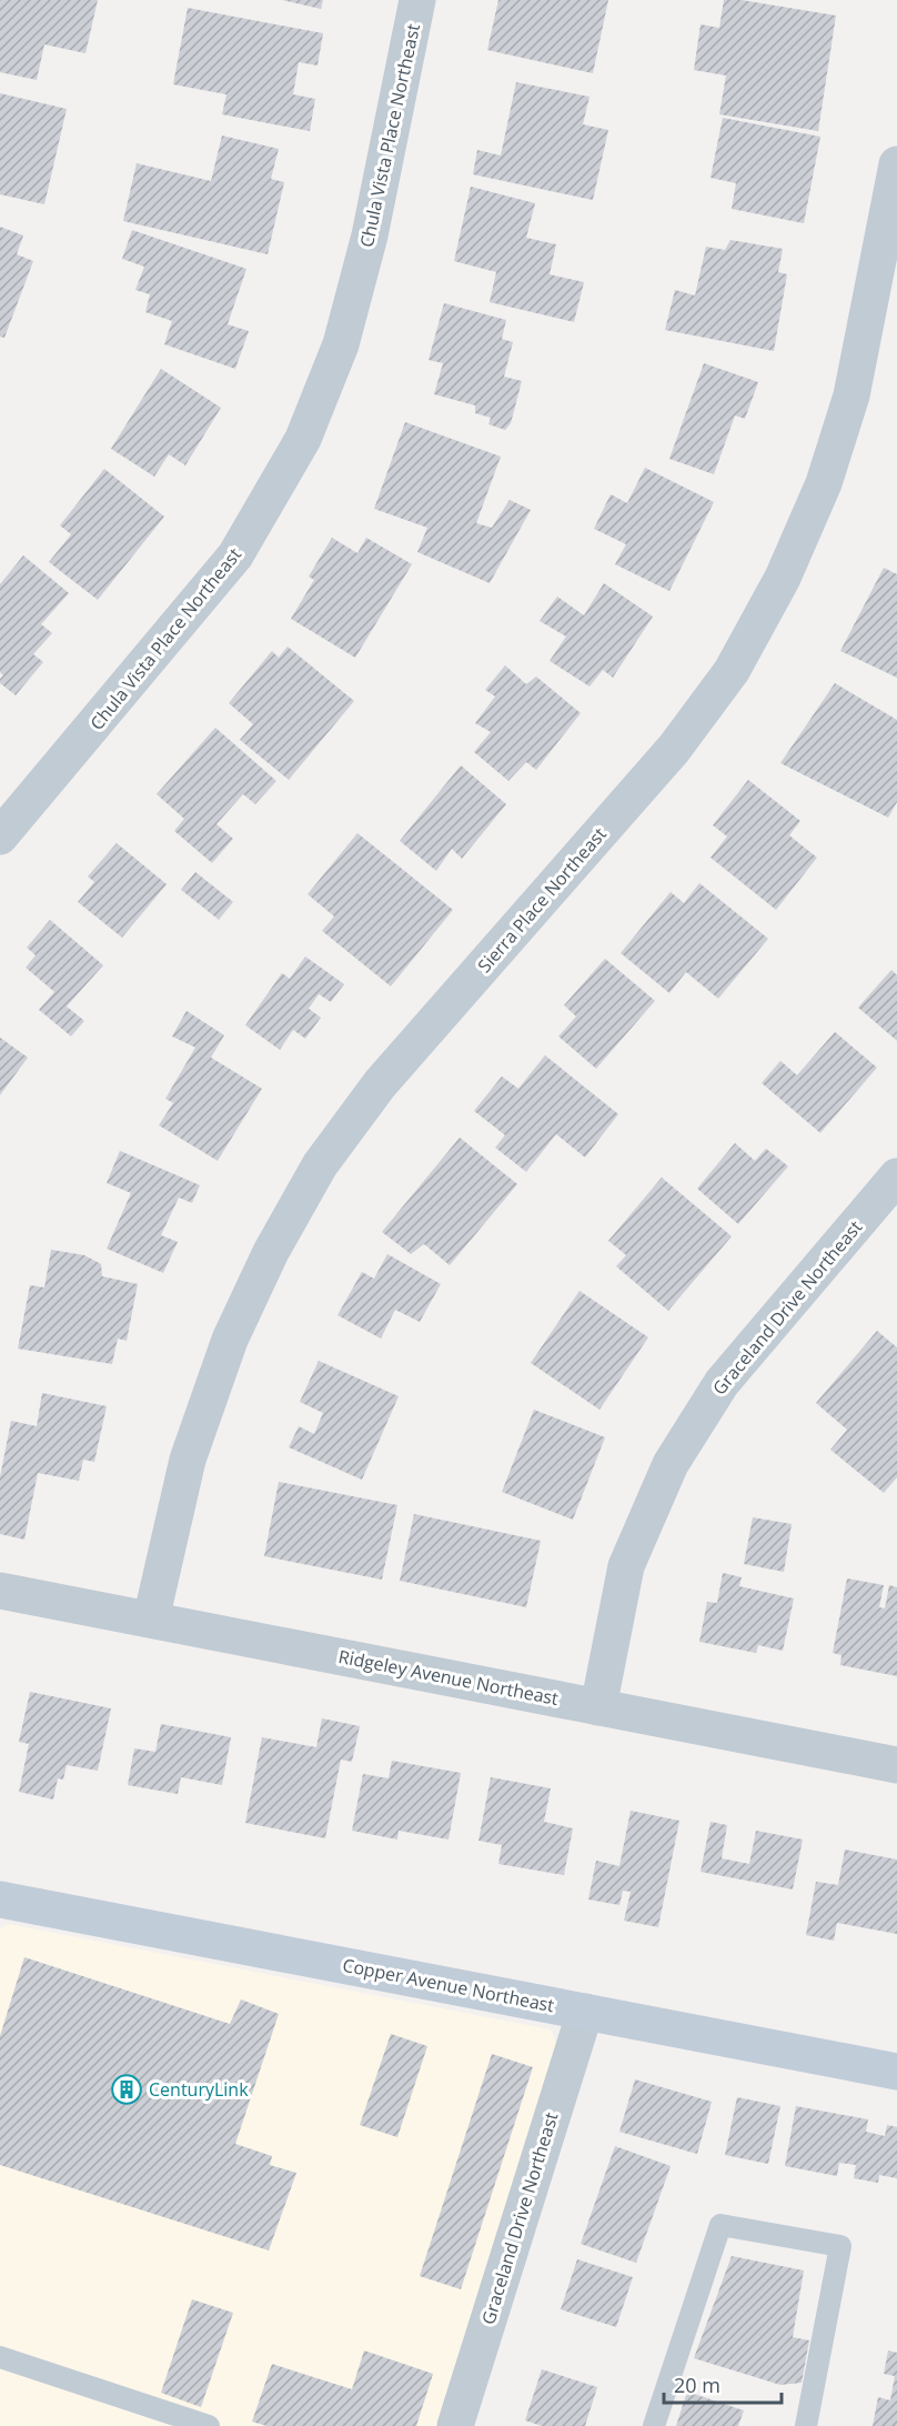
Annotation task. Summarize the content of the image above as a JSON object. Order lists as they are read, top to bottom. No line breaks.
{"streets":{"street":["Chula Vista Place Northeast","Sierra Place Northeast","Graceland Drive Northeast","Ridgeley Avenue Northeast","Copper Avenue Northeast"]},"crossings":[["Sierra Place Northeast","Ridgeley Avenue Northeast"],["Graceland Drive Northeast","Ridgeley Avenue Northeast"],["Graceland Drive Northeast","Copper Avenue Northeast"]],"places":{"building":["CenturyLink"]},"scale_bar":"20 m"}
